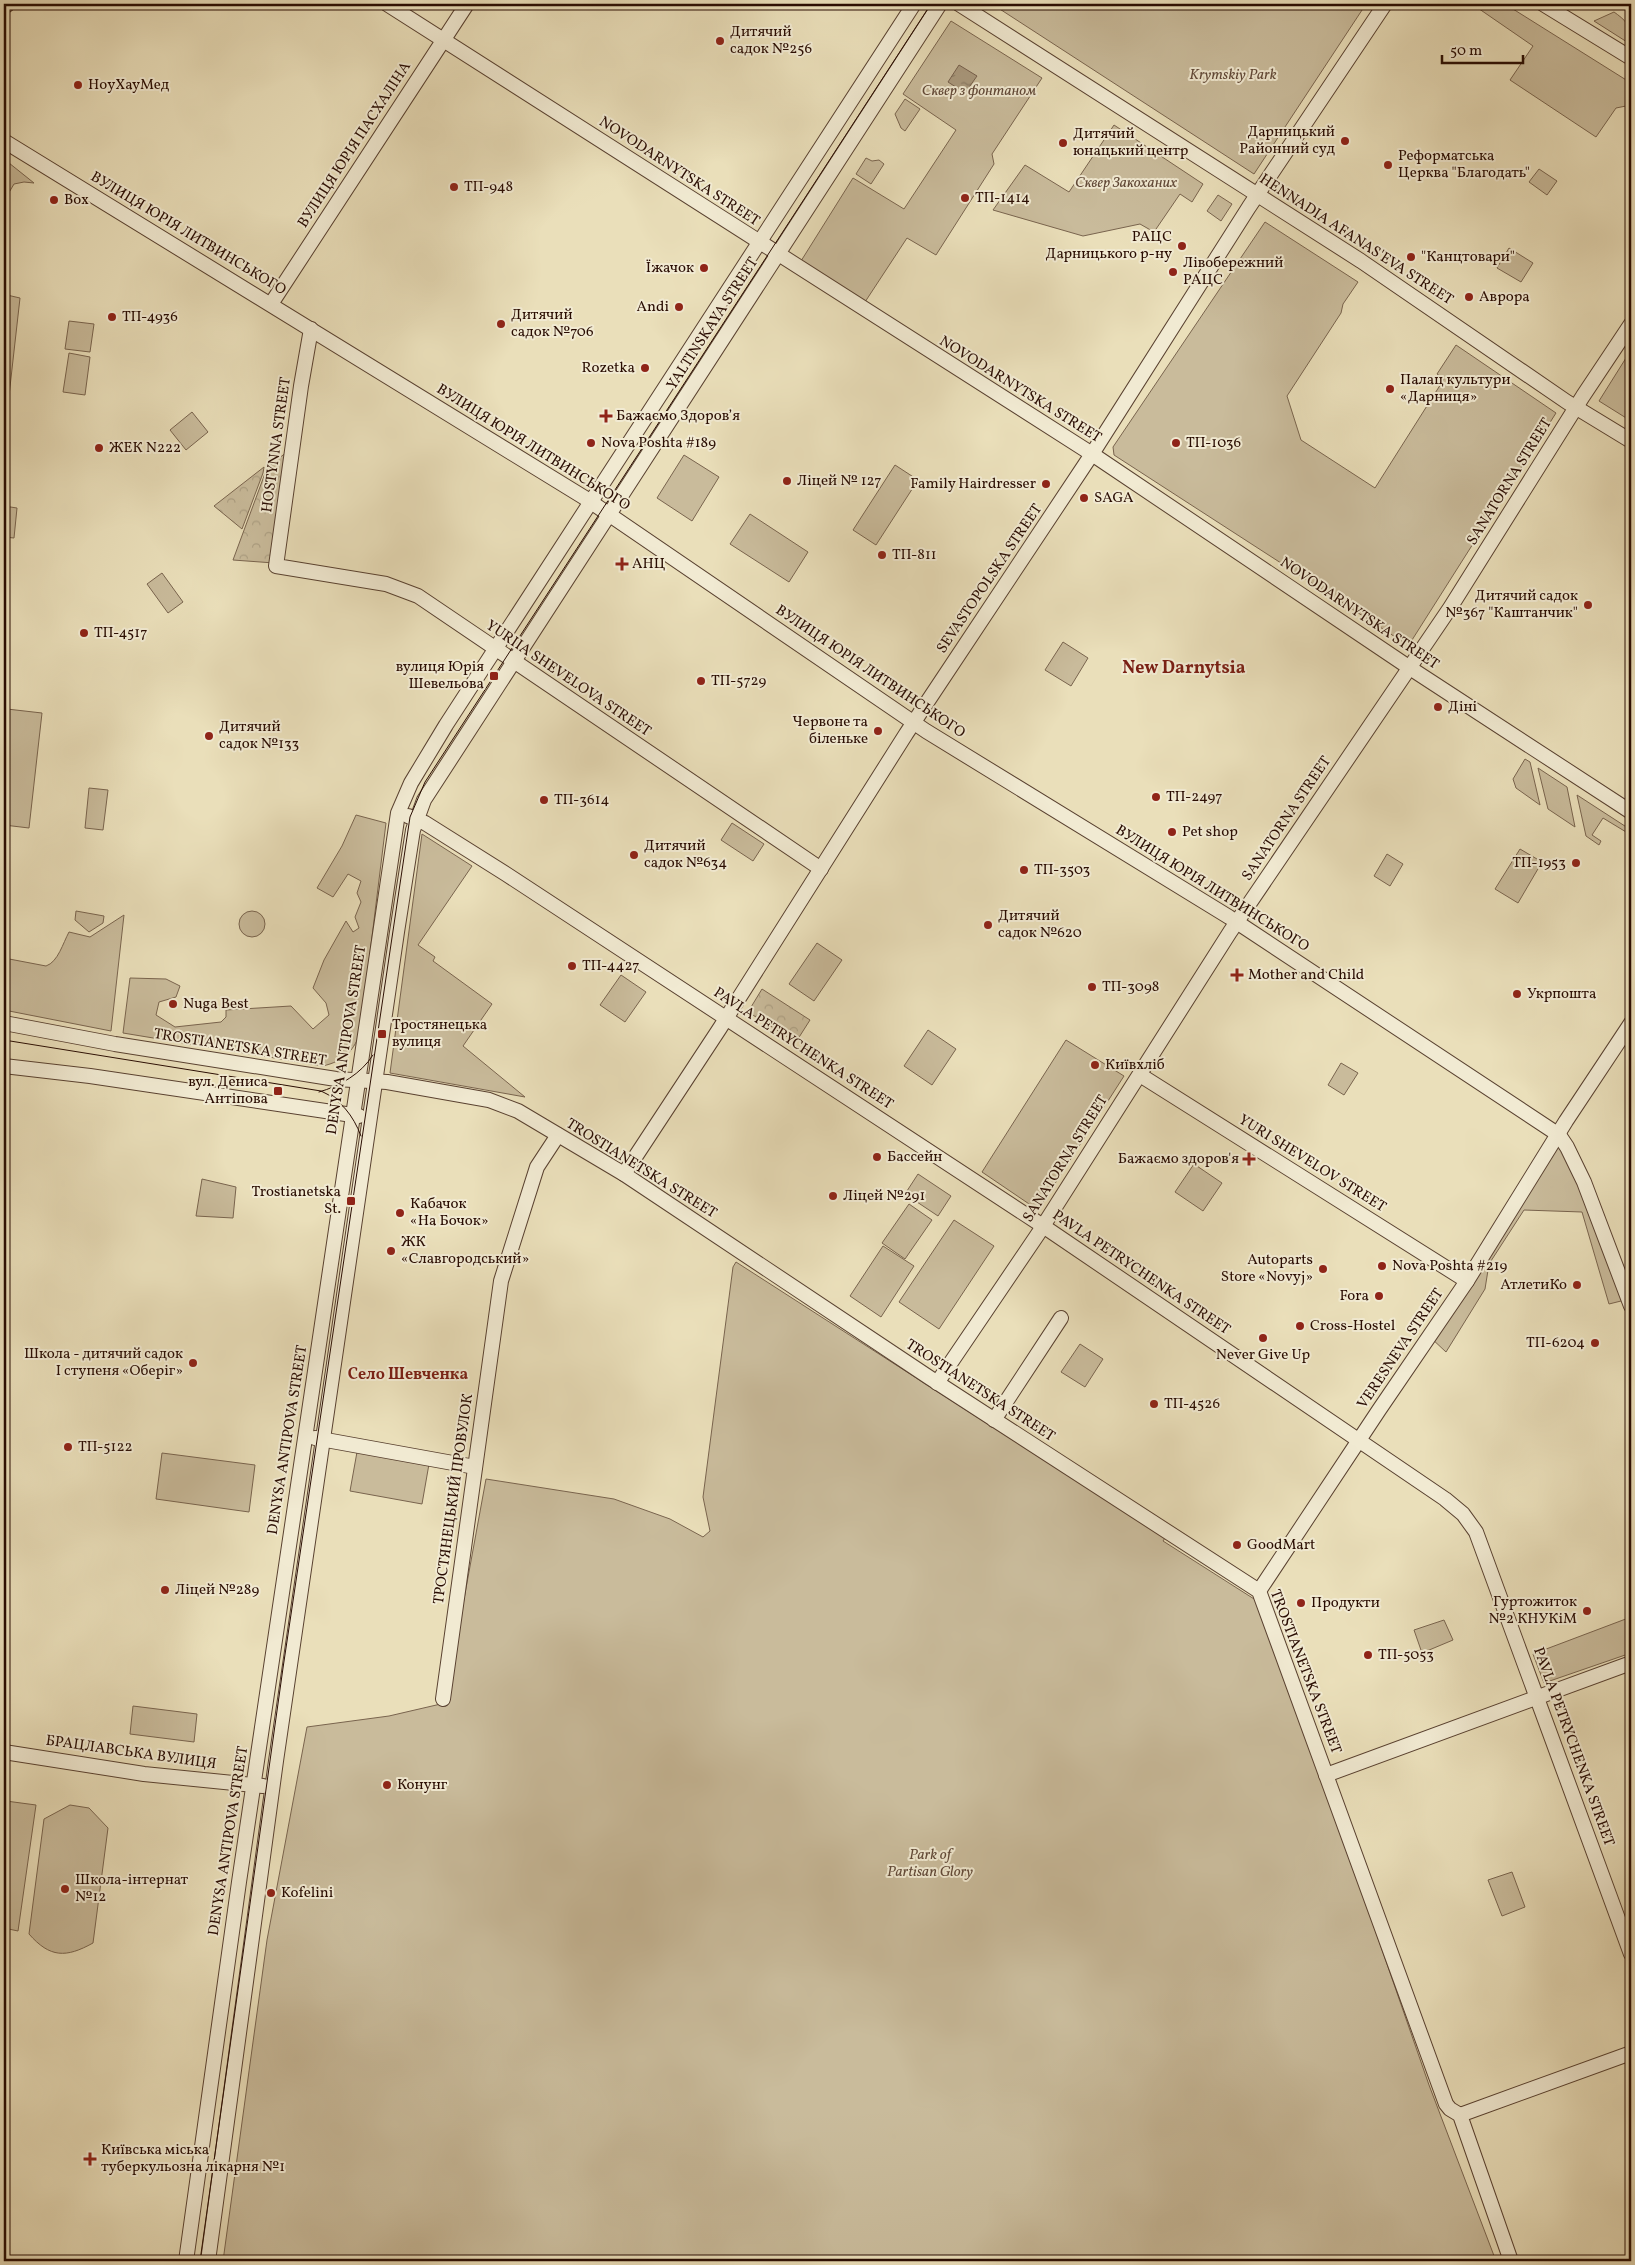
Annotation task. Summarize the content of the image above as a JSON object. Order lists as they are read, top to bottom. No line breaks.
{"streets":{"street":["ВУЛИЦЯ ЮРІЯ ПАСХАЛІНА","NOVODARNYTSKA STREET","ВУЛИЦЯ ЮРІЯ ЛИТВИНСЬКОГО","HENNADIA AFANAS'EVA STREET","YALTINSKAYA STREET","HOSTYNNA STREET","SANATORNA STREET","SEVASTOPOLSKA STREET","YURIIA SHEVELOVA STREET","DENYSA ANTIPOVA STREET","TROSTIANETSKA STREET","PAVLA PETRYCHENKA STREET","YURI SHEVELOV STREET","VERESNEVA STREET","ТРОСТЯНЕЦЬКИЙ ПРОВУЛОК","БРАЦЛАВСЬКА ВУЛИЦЯ"]},"crossings":[["ВУЛИЦЯ ЮРІЯ ПАСХАЛІНА","NOVODARNYTSKA STREET"],["ВУЛИЦЯ ЮРІЯ ПАСХАЛІНА","ВУЛИЦЯ ЮРІЯ ЛИТВИНСЬКОГО"],["NOVODARNYTSKA STREET","YALTINSKAYA STREET"],["NOVODARNYTSKA STREET","SANATORNA STREET"],["NOVODARNYTSKA STREET","SEVASTOPOLSKA STREET"],["ВУЛИЦЯ ЮРІЯ ЛИТВИНСЬКОГО","YALTINSKAYA STREET"],["ВУЛИЦЯ ЮРІЯ ЛИТВИНСЬКОГО","HOSTYNNA STREET"],["ВУЛИЦЯ ЮРІЯ ЛИТВИНСЬКОГО","SANATORNA STREET"],["ВУЛИЦЯ ЮРІЯ ЛИТВИНСЬКОГО","SEVASTOPOLSKA STREET"],["ВУЛИЦЯ ЮРІЯ ЛИТВИНСЬКОГО","VERESNEVA STREET"],["HENNADIA AFANAS'EVA STREET","SANATORNA STREET"],["HENNADIA AFANAS'EVA STREET","SEVASTOPOLSKA STREET"],["YALTINSKAYA STREET","YURIIA SHEVELOVA STREET"],["YALTINSKAYA STREET","DENYSA ANTIPOVA STREET"],["HOSTYNNA STREET","YURIIA SHEVELOVA STREET"],["SANATORNA STREET","TROSTIANETSKA STREET"],["SANATORNA STREET","PAVLA PETRYCHENKA STREET"],["SANATORNA STREET","YURI SHEVELOV STREET"],["SEVASTOPOLSKA STREET","YURIIA SHEVELOVA STREET"],["SEVASTOPOLSKA STREET","TROSTIANETSKA STREET"],["SEVASTOPOLSKA STREET","PAVLA PETRYCHENKA STREET"],["YURIIA SHEVELOVA STREET","DENYSA ANTIPOVA STREET"],["DENYSA ANTIPOVA STREET","TROSTIANETSKA STREET"],["DENYSA ANTIPOVA STREET","PAVLA PETRYCHENKA STREET"],["DENYSA ANTIPOVA STREET","БРАЦЛАВСЬКА ВУЛИЦЯ"],["TROSTIANETSKA STREET","VERESNEVA STREET"],["TROSTIANETSKA STREET","ТРОСТЯНЕЦЬКИЙ ПРОВУЛОК"],["PAVLA PETRYCHENKA STREET","VERESNEVA STREET"],["YURI SHEVELOV STREET","VERESNEVA STREET"]],"districts":["New Darnytsia","Село Шевченка"],"parks":["Krymskiy Park","Сквер з фонтаном","Сквер Закоханих","Park of Partisan Glory"],"places":{"other":["Дитячий садок №256","НоуХауМед","Дарницький Районний суд","Дитячий юнацький центр","Реформатська Церква \"Благодать\"","ТП-948","ТП-1414","Box","РАЦС Дарницького р-ну","\"Канцтовари\"","Їжачок","Лівобережний РАЦС","Аврора","Andi","ТП-4936","Дитячий садок №706","Rozetka","Палац культури «Дарниця»","Nova Poshta #189","ТП-1036","ЖЕК N222","Ліцей № 127","Family Hairdresser","SAGA","ТП-811","Дитячий садок №367 \"Каштанчик\"","ТП-4517","ТП-5729","Діні","Червоне та біленьке","Дитячий садок №133","ТП-2497","ТП-3614","Pet shop","Дитячий садок №634","ТП-1953","ТП-3503","Дитячий садок №620","ТП-4427","ТП-3098","Укрпошта","Nuga Best","Київхліб","Бассейн","Ліцей №291","Кабачок «На Бочок»","ЖК «Славгородський»","Nova Poshta #219","Autoparts Store «Novyj»","АтлетиКо","Fora","Cross-Hostel","Never Give Up","ТП-6204","Школа - дитячий садок І ступеня «Оберіг»","ТП-4526","ТП-5122","GoodMart","Ліцей №289","Продукти","Гуртожиток №2 КНУКіМ","ТП-5053","Конунг","Школа-інтернат №12","Kofelini"],"health":["Бажаємо Здоров’я","АНЦ","Mother and Child","Бажаємо здоров'я","Київська міська туберкульозна лікарня №1"],"transit":["вулиця Юрія Шевельова","Тростянецька вулиця","вул. Дениса Антіпова","Trostianetska St."]},"scale_bar":"50 m"}
